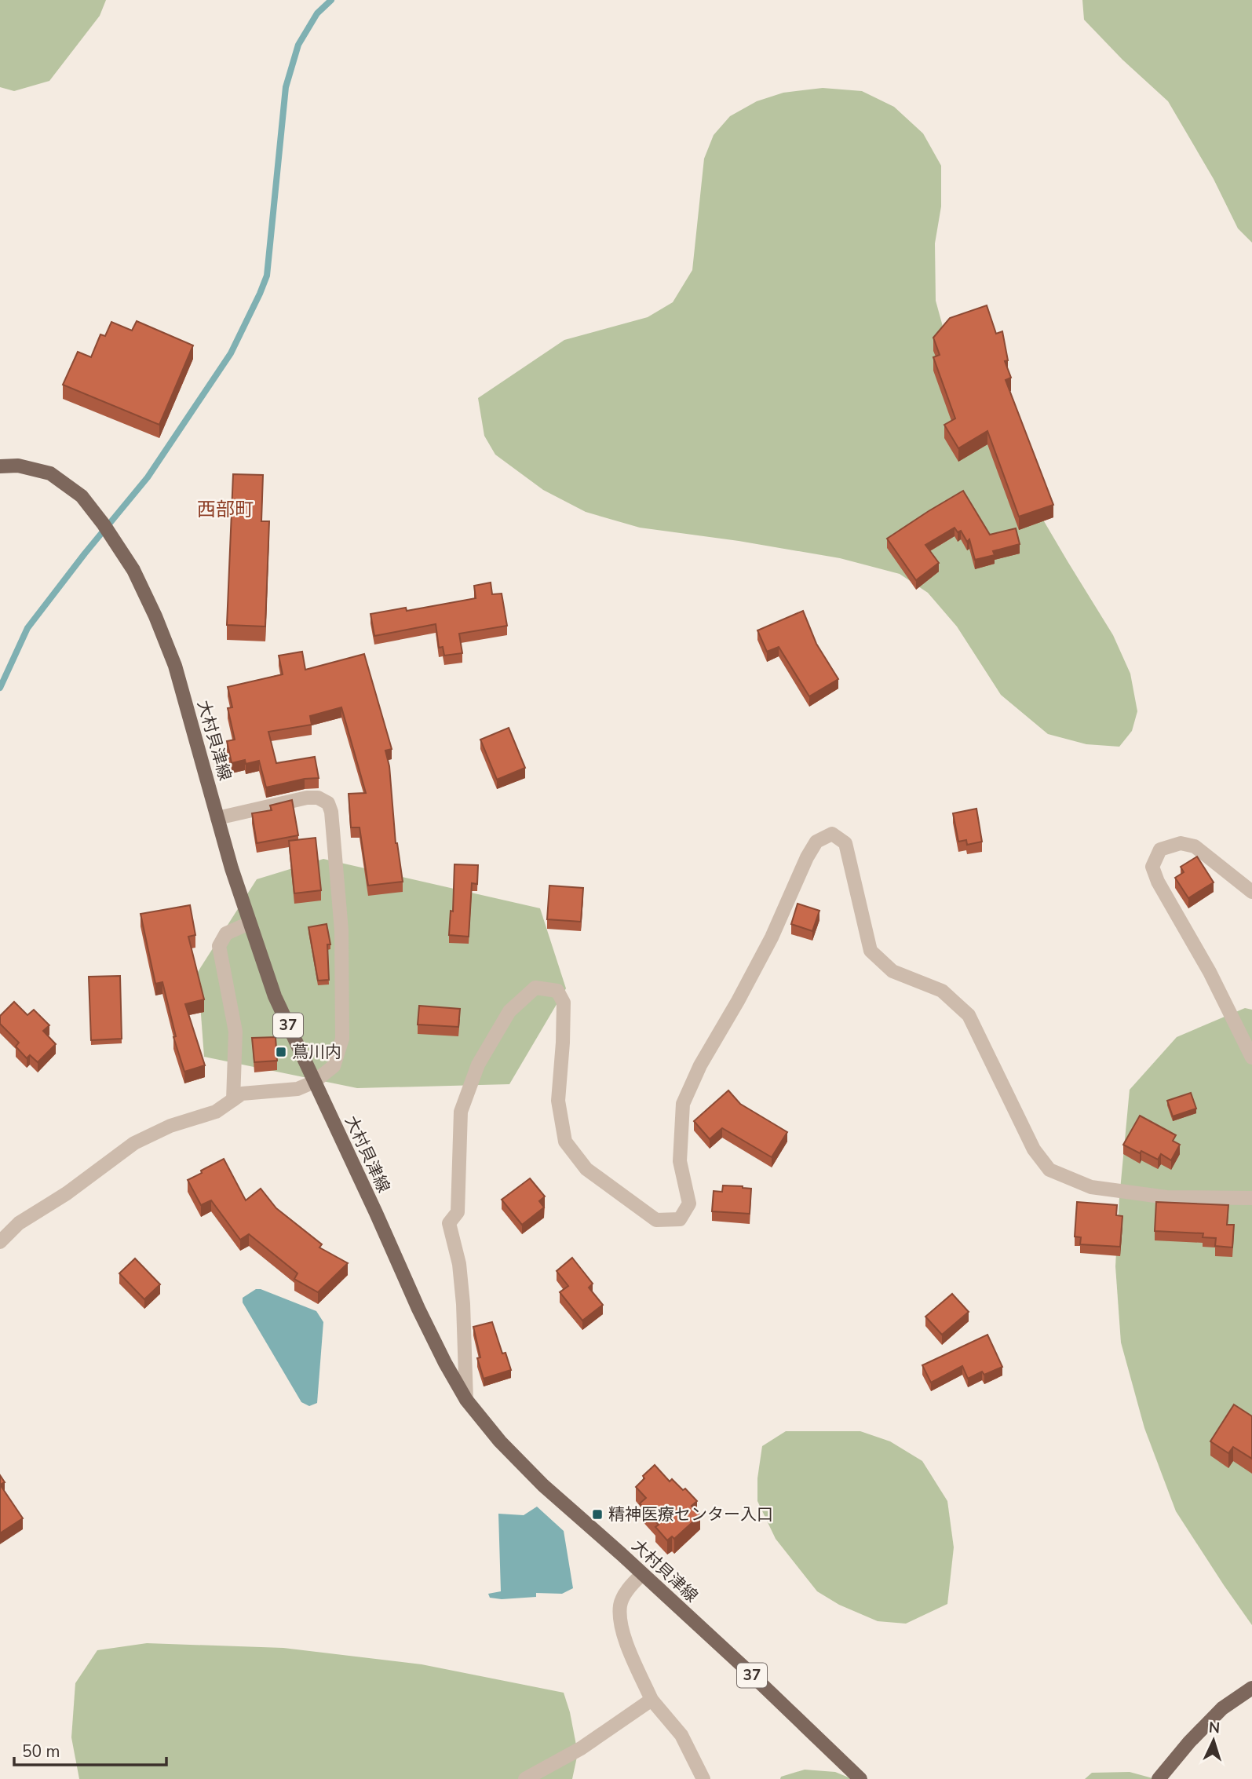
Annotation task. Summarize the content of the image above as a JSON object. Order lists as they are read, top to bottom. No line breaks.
{"streets":{"main road":["大村貝津線","37"]},"districts":["西部町"],"places":{"transit":["蔦川内","精神医療センター入口"]},"scale_bar":"50 m","north":"top"}
